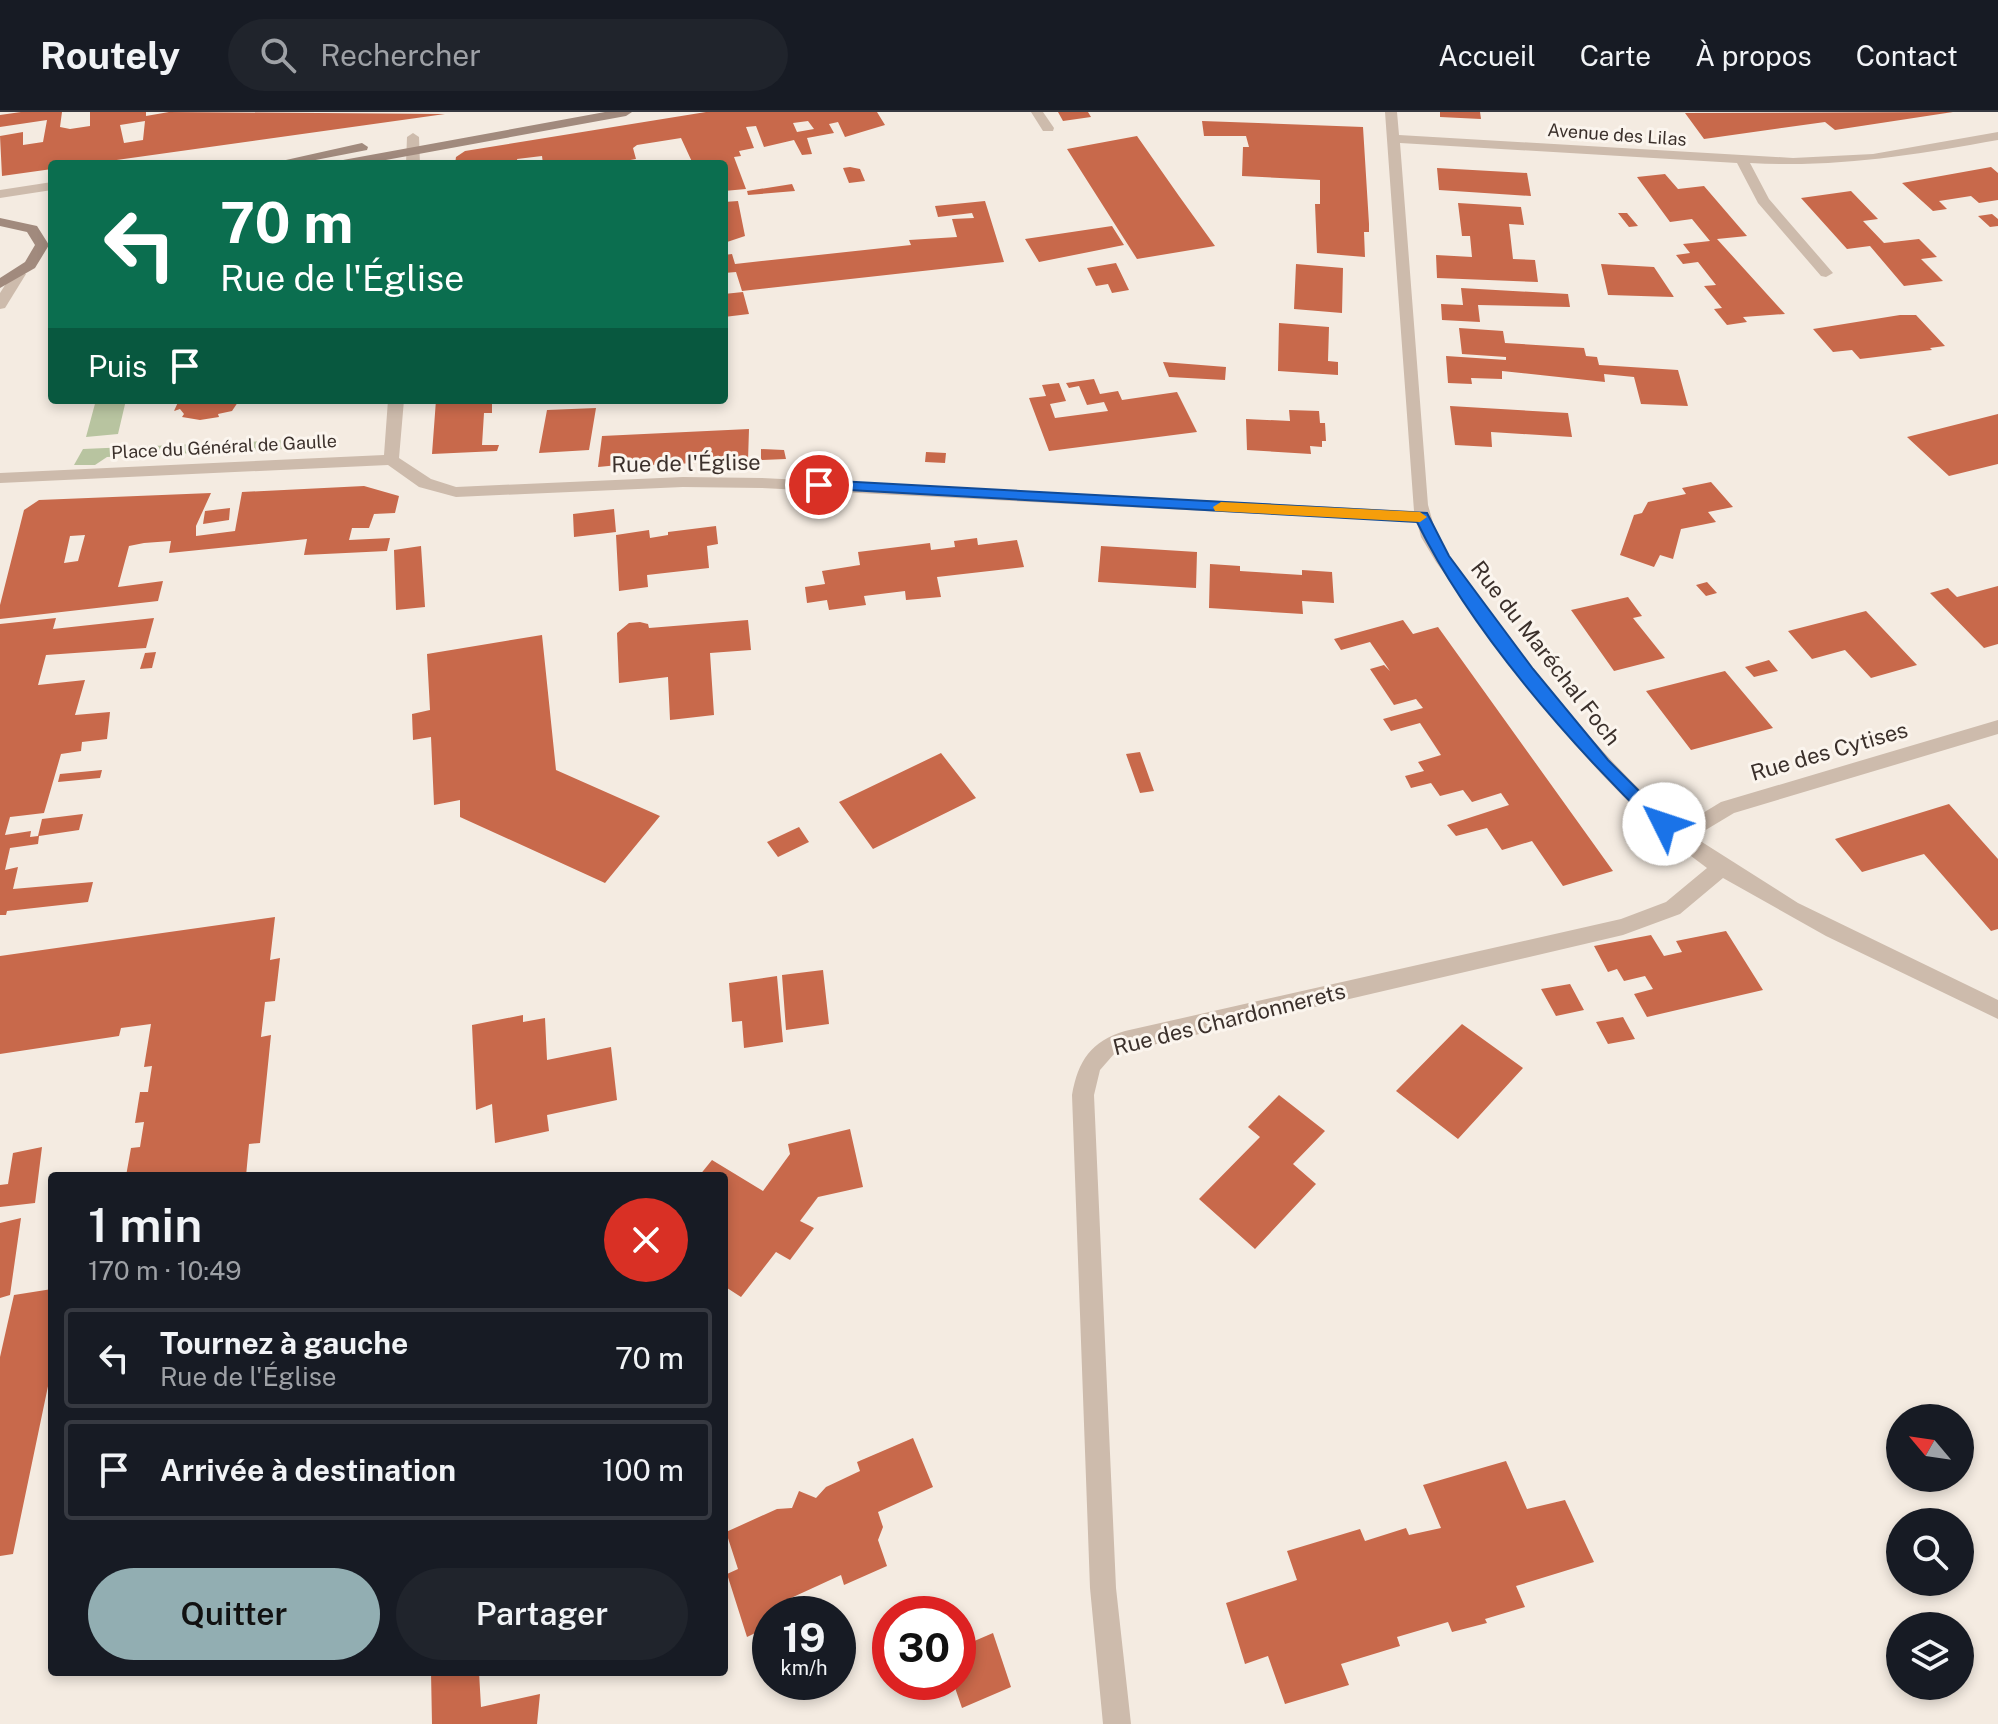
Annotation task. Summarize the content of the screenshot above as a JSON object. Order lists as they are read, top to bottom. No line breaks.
{"streets":{"street":["Avenue des Lilas","Place du Général de Gaulle","Rue de l'Église","Rue du Maréchal Foch","Rue des Cytises","Rue des Chardonnerets"]},"crossings":[["Avenue des Lilas","Rue du Maréchal Foch"],["Place du Général de Gaulle","Rue de l'Église"],["Rue de l'Église","Rue du Maréchal Foch"],["Rue du Maréchal Foch","Rue des Cytises"],["Rue du Maréchal Foch","Rue des Chardonnerets"]],"north":"top left","page":{"header":"Routely","search":"Rechercher","nav":["Accueil","Carte","À propos","Contact"],"turn":["70 m","Rue de l'Église"],"then":"Puis","heading":["1 min","170 m · 10:49"],"list":[{"name":"Tournez à gauche","note":"Rue de l'Église","value":"70 m"},{"name":"Arrivée à destination","value":"100 m"}],"buttons":["Quitter","Partager"],"speed":"19 km/h","limit":"30"}}
